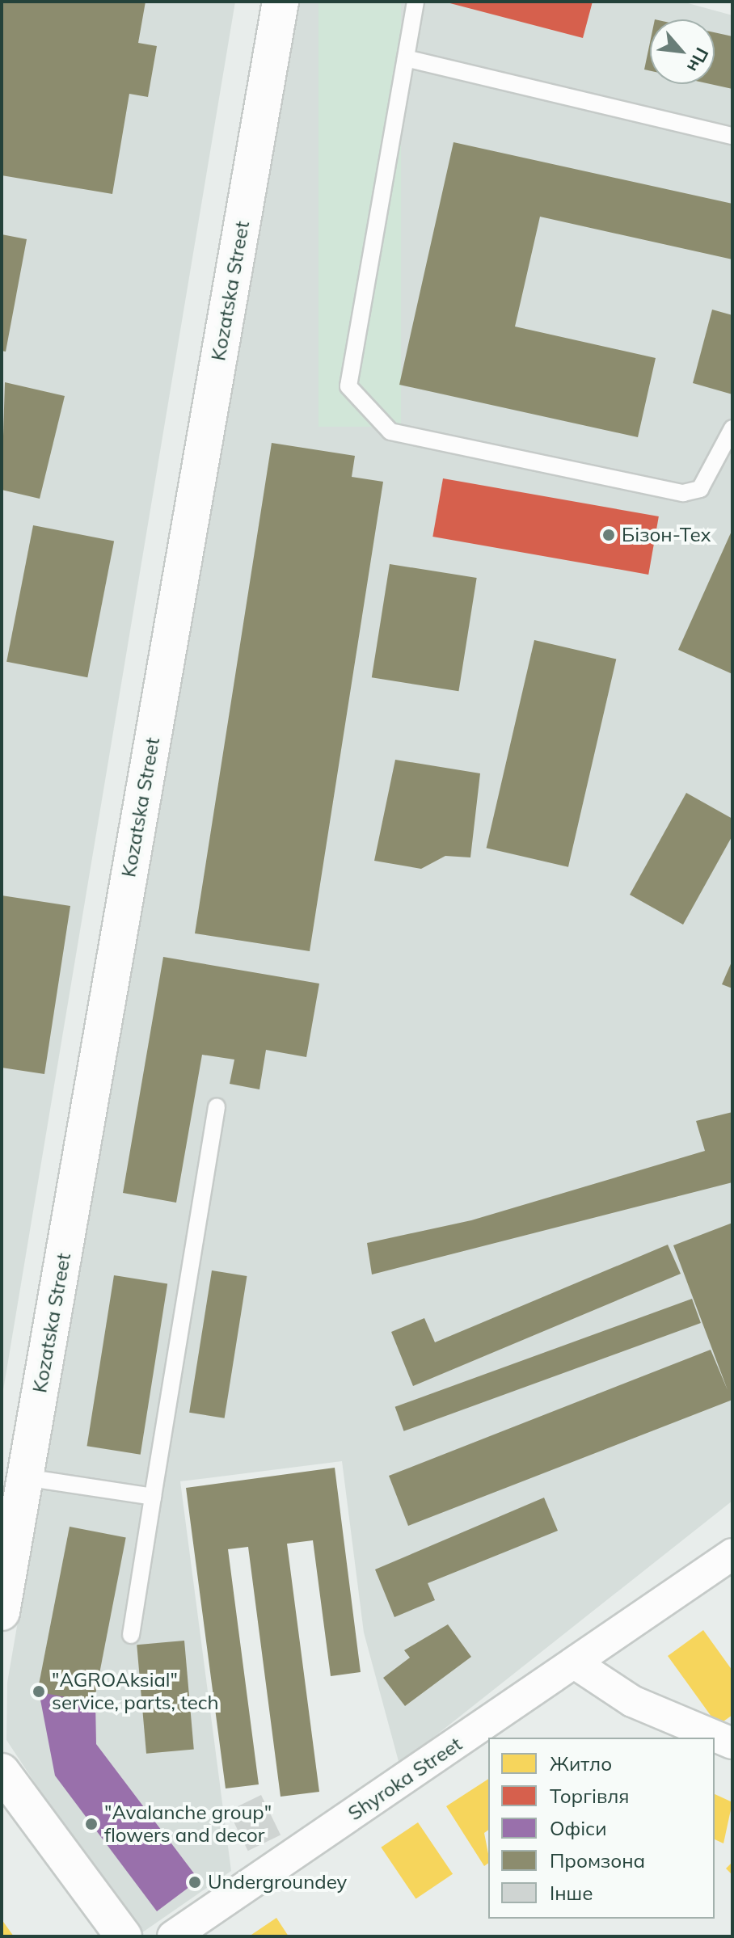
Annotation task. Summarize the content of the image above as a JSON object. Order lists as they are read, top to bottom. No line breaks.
{"streets":{"street":["Kozatska Street","Shyroka Street"]},"places":["Бізон-Тех","\"AGROAksial\" service, parts, tech","\"Avalanche group\" flowers and decor","Undergroundey"],"legend":["Житло","Торгівля","Офіси","Промзона","Інше"],"north":"bottom right"}
